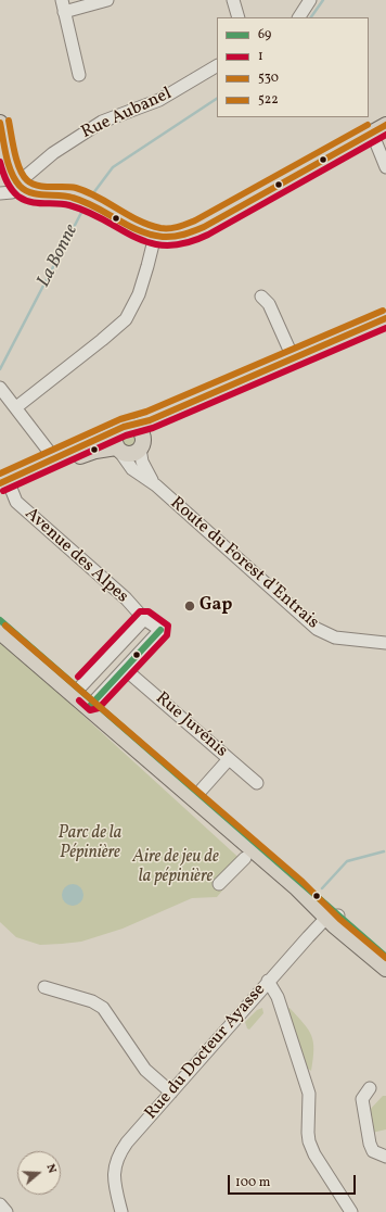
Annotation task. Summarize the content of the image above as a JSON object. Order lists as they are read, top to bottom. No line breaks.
{"streets":{"street":["Rue Aubanel","Avenue des Alpes","Route du Forest d'Entrais","Rue Juvénis","Rue du Docteur Ayasse"]},"crossings":[["Avenue des Alpes","Rue Juvénis"]],"water":["La Bonne"],"parks":["Parc de la Pépinière","Aire de jeu de la pépinière"],"places":["Gap"],"lines":["transit line 530","transit line 522","transit line 1","transit line 69"],"legend":["69","1","530","522"],"scale_bar":"100 m","north":"right"}
